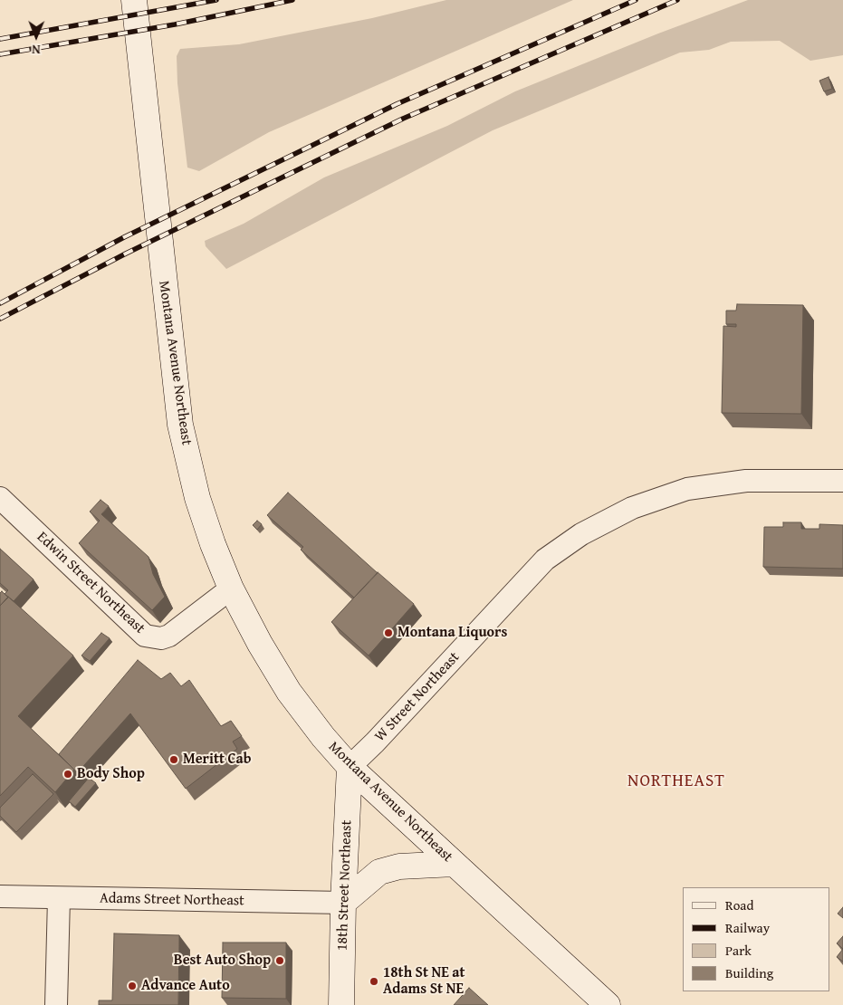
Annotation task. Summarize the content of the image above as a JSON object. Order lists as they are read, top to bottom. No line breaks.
{"streets":{"main road":["Montana Avenue Northeast","18th Street Northeast"],"street":["Edwin Street Northeast","W Street Northeast","Adams Street Northeast"]},"crossings":[["Montana Avenue Northeast","Edwin Street Northeast"],["Montana Avenue Northeast","W Street Northeast"],["Montana Avenue Northeast","18th Street Northeast"],["W Street Northeast","18th Street Northeast"],["18th Street Northeast","Adams Street Northeast"]],"districts":["NORTHEAST"],"places":["Montana Liquors","Meritt Cab","Body Shop","Best Auto Shop","18th St NE at Adams St NE","Advance Auto"],"legend":["Road","Railway","Park","Building"],"north":"bottom"}
